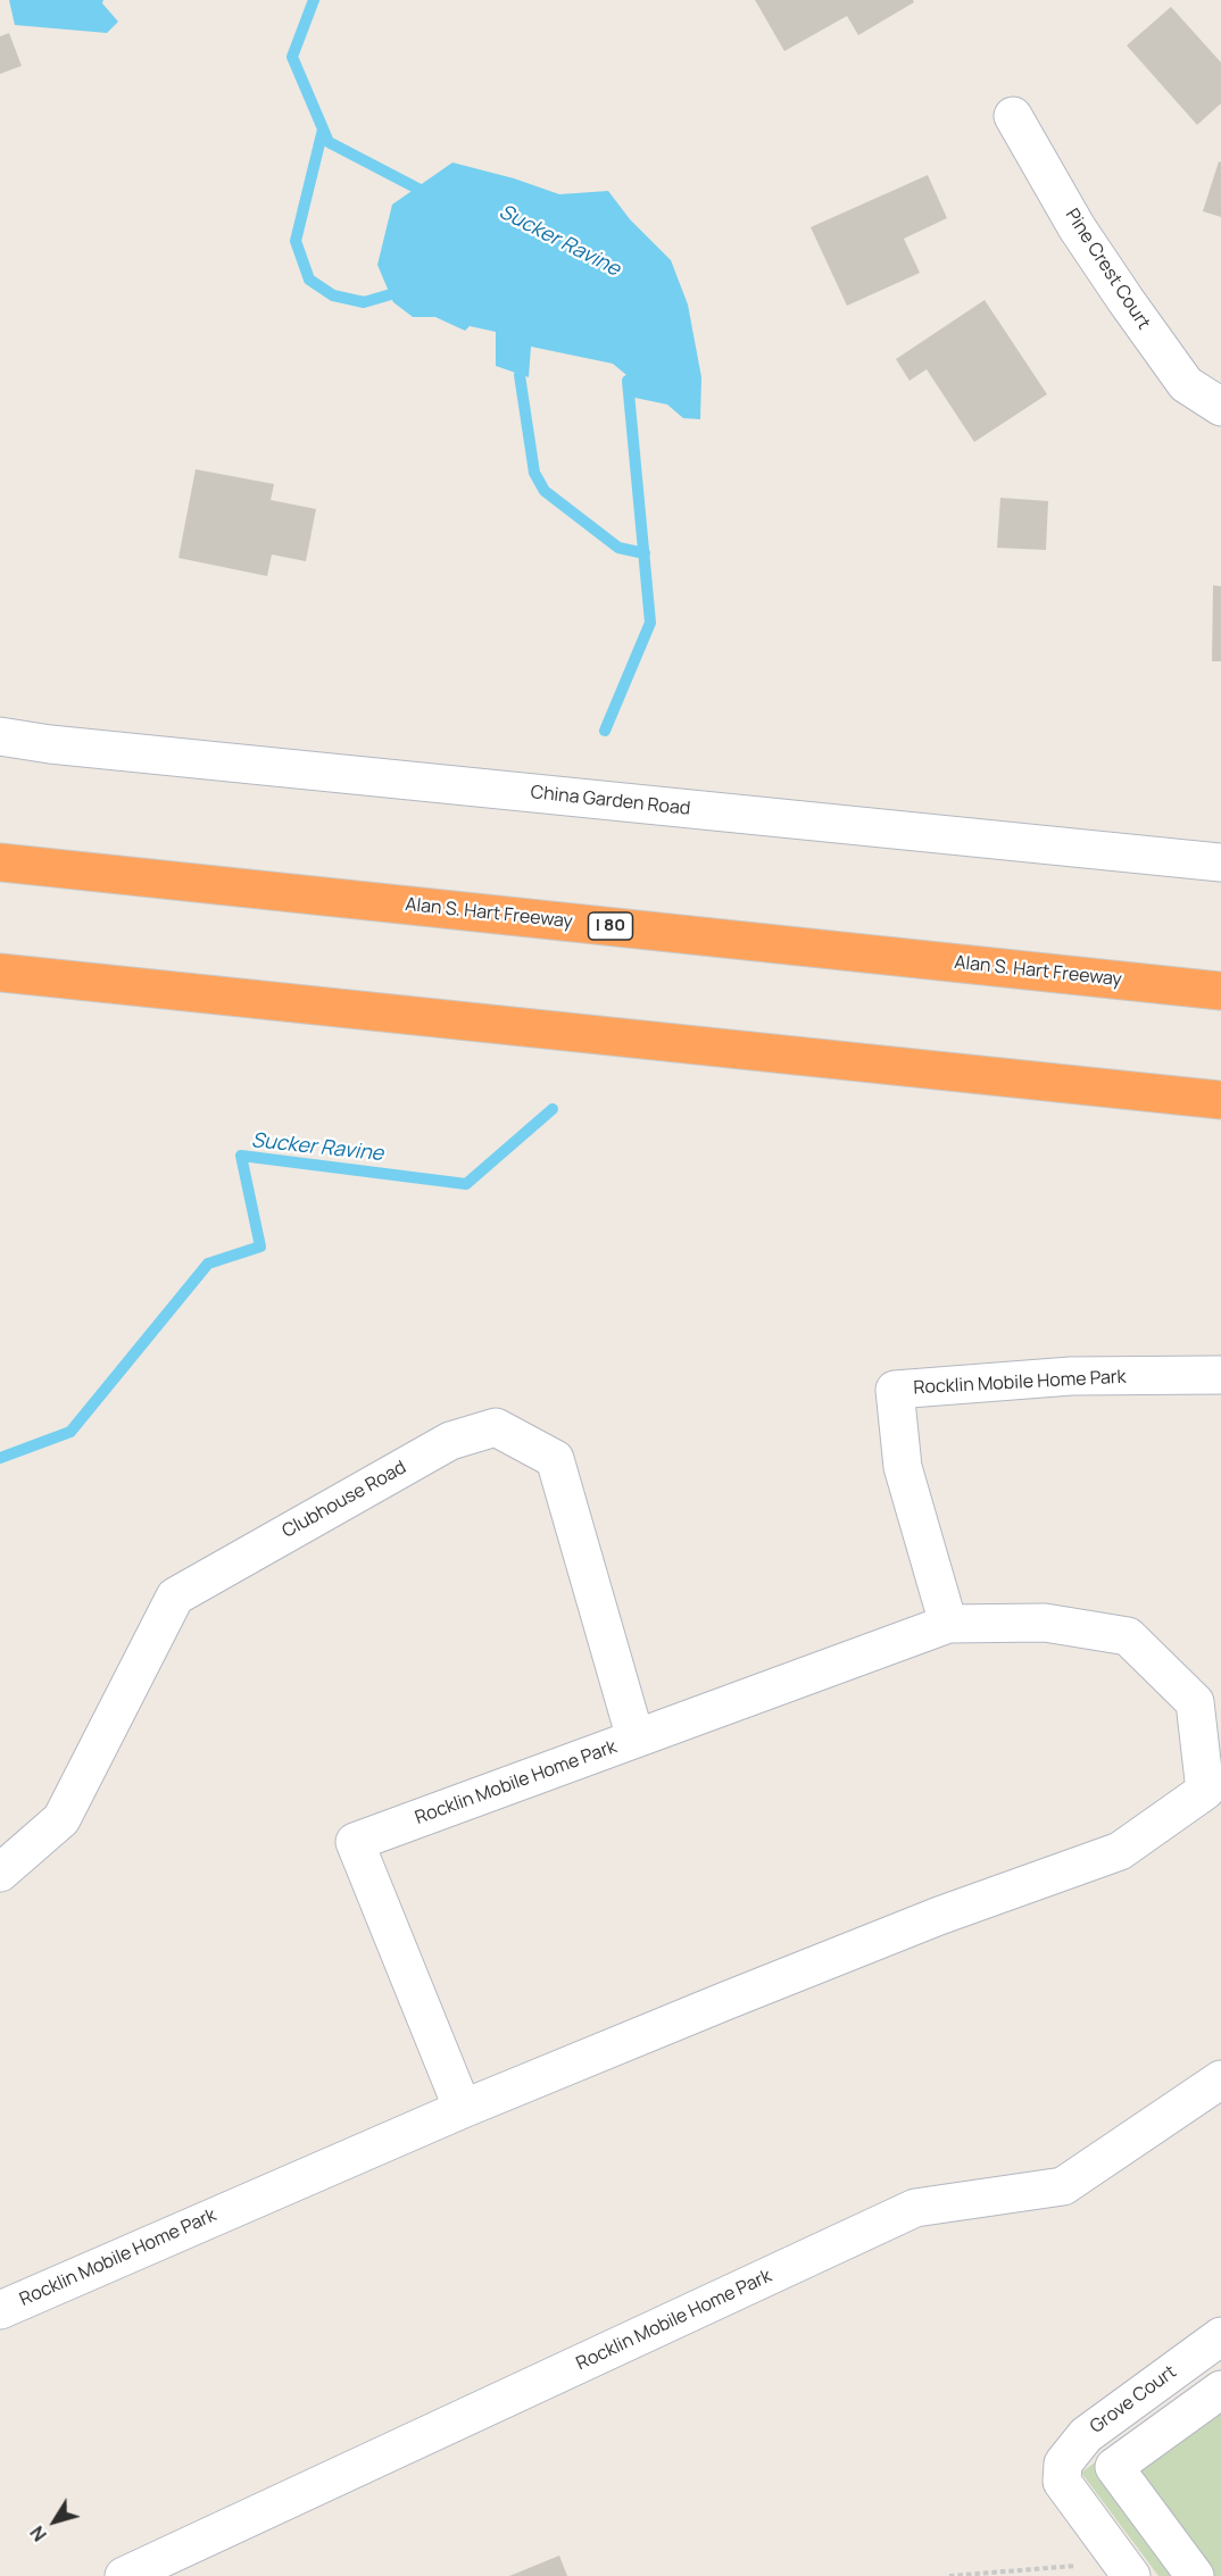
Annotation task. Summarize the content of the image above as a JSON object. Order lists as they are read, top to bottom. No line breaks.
{"streets":{"highway":["Alan S. Hart Freeway","I 80"],"street":["Pine Crest Court","China Garden Road","Rocklin Mobile Home Park","Clubhouse Road","Grove Court"]},"crossings":[["Rocklin Mobile Home Park","Clubhouse Road"]],"water":["Sucker Ravine"],"north":"bottom left"}
